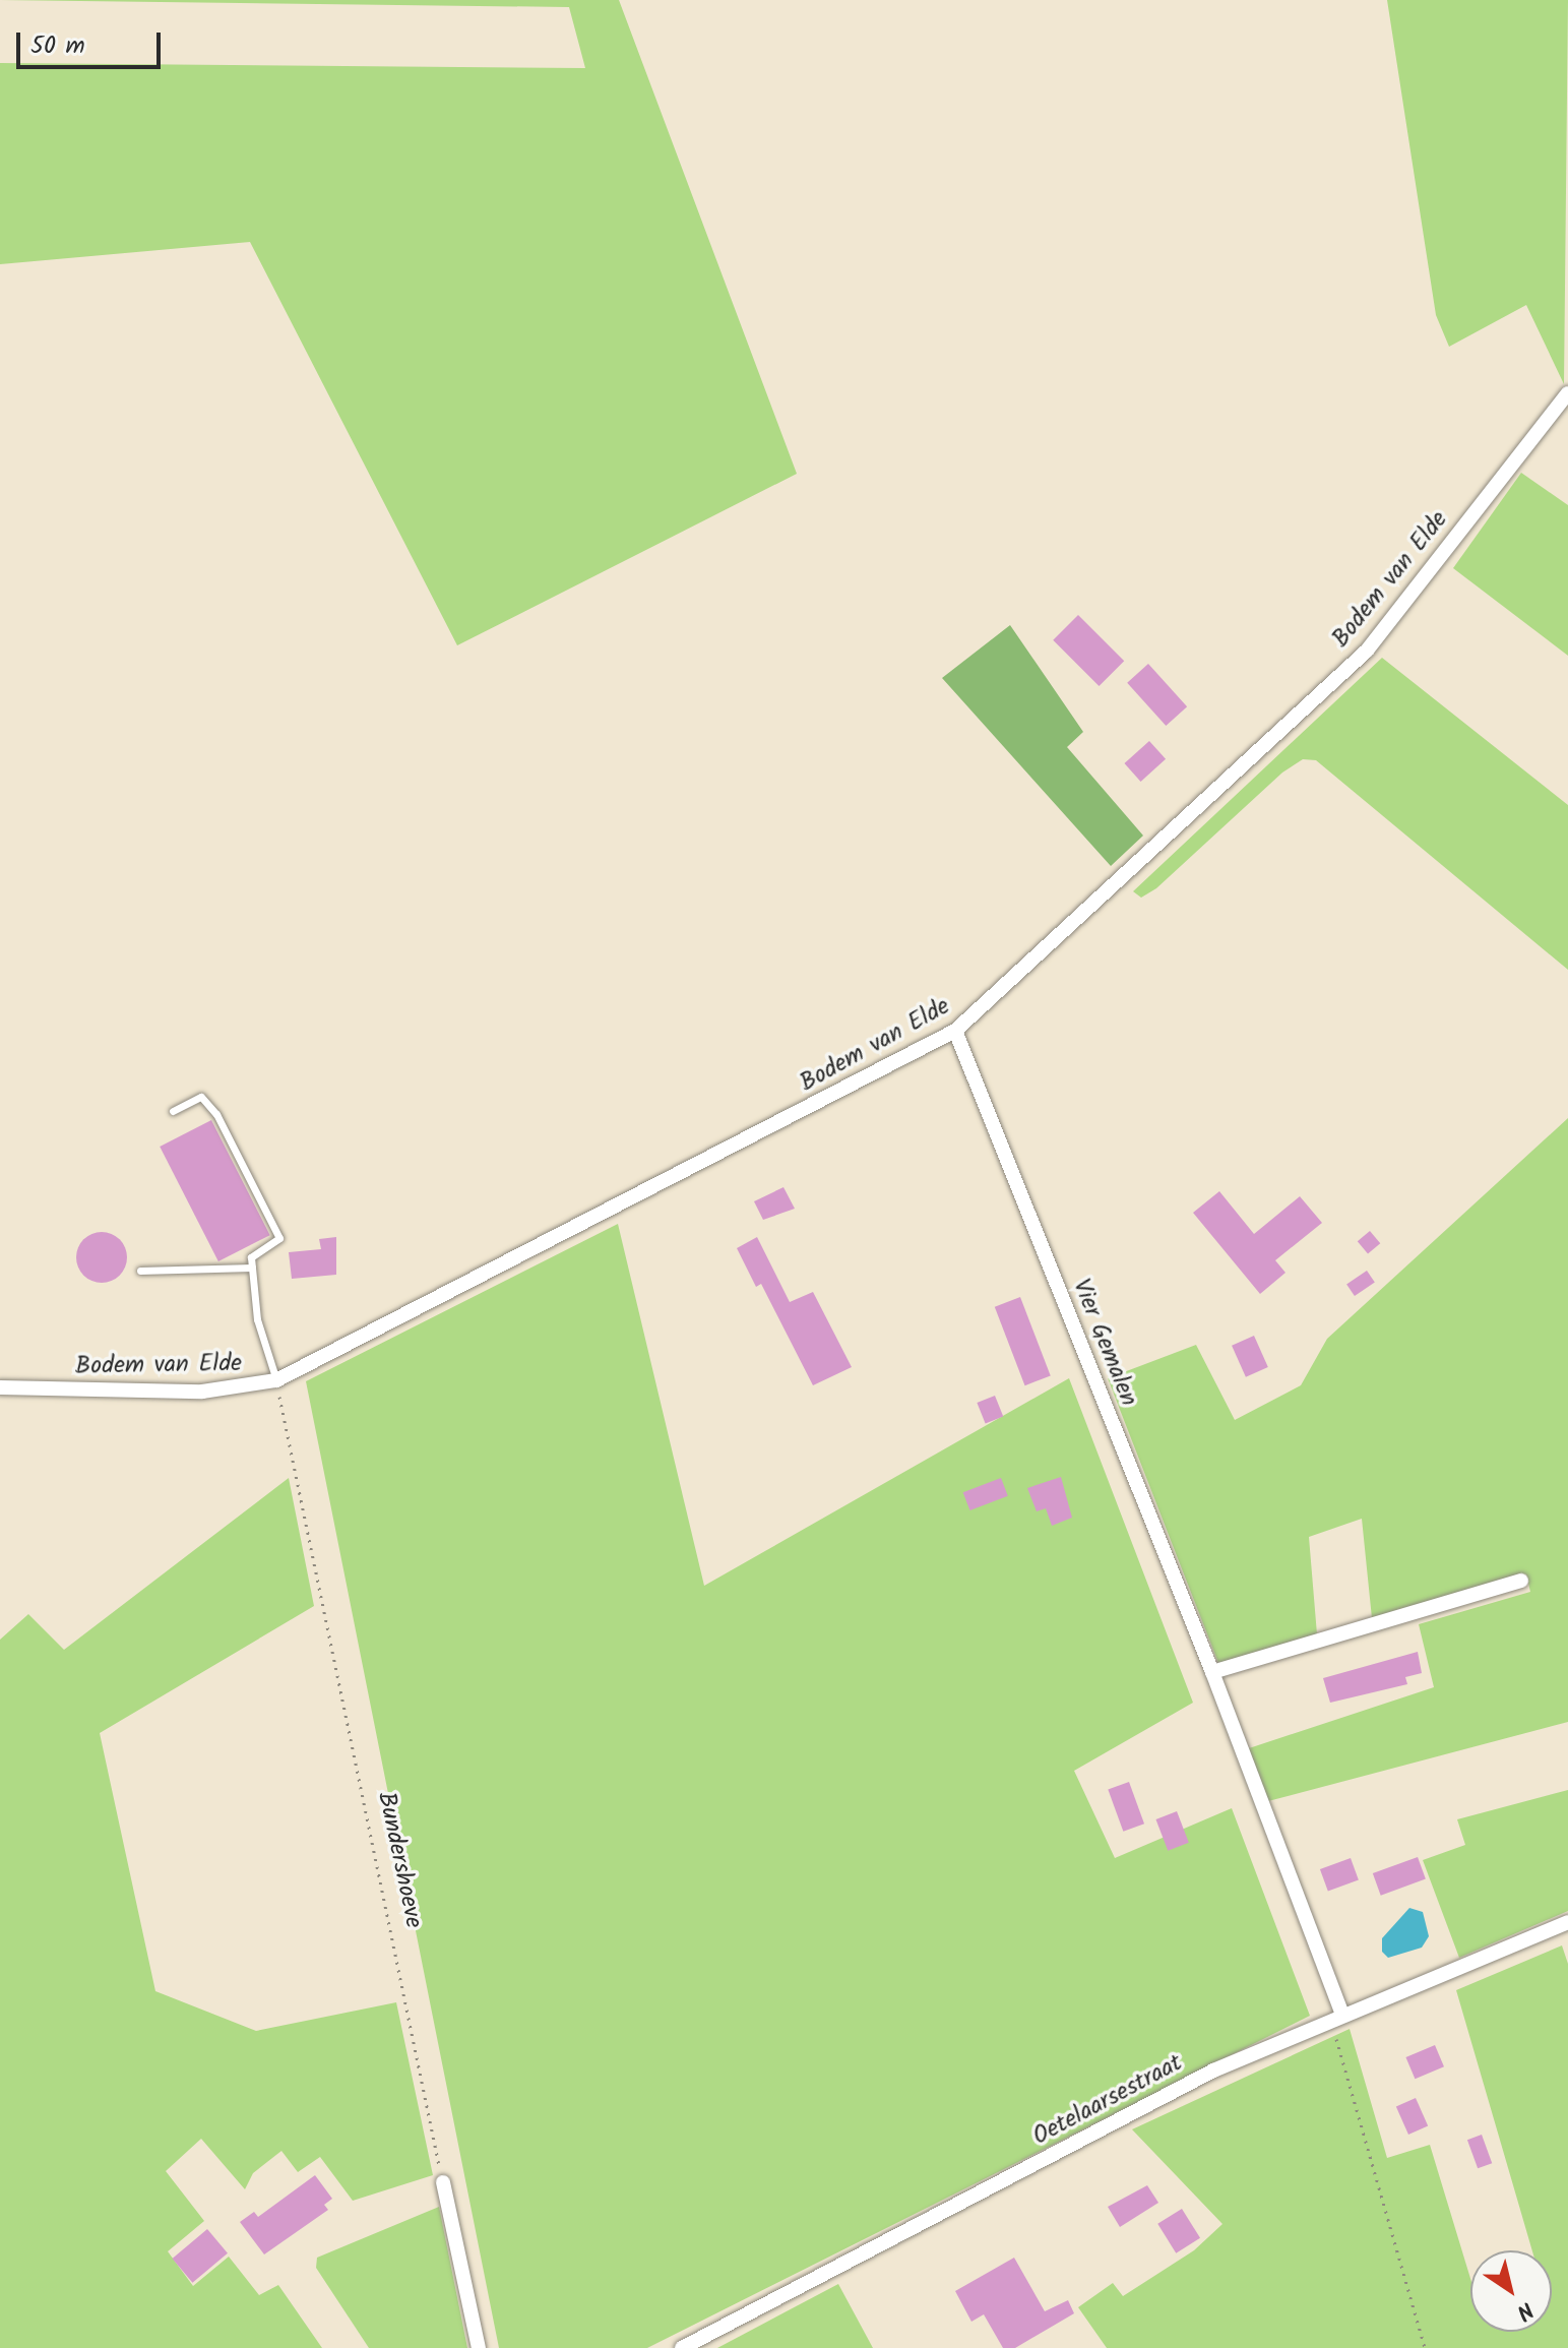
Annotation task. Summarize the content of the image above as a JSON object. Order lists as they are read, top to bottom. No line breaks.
{"streets":{"street":["Bodem van Elde","Vier Gemalen","Oetelaarsestraat"],"path":["Bundershoeve"]},"crossings":[["Bodem van Elde","Vier Gemalen"],["Bodem van Elde","Bundershoeve"],["Vier Gemalen","Oetelaarsestraat"]],"scale_bar":"50 m","north":"bottom right"}
